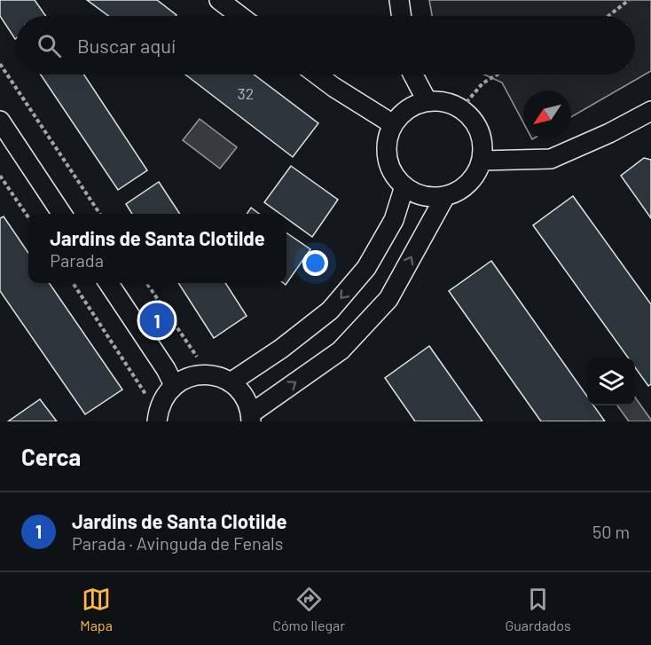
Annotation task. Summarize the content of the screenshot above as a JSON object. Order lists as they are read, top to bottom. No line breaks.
{"house_numbers":["32"],"north":"bottom left","page":{"search":"Buscar aquí","popup":["Jardins de Santa Clotilde","Parada"],"pins":"1","heading":"Cerca","list":[{"mark":"1","name":"Jardins de Santa Clotilde","note":"Parada · Avinguda de Fenals","value":"50 m"}],"nav":["Mapa","Cómo llegar","Guardados"]}}
